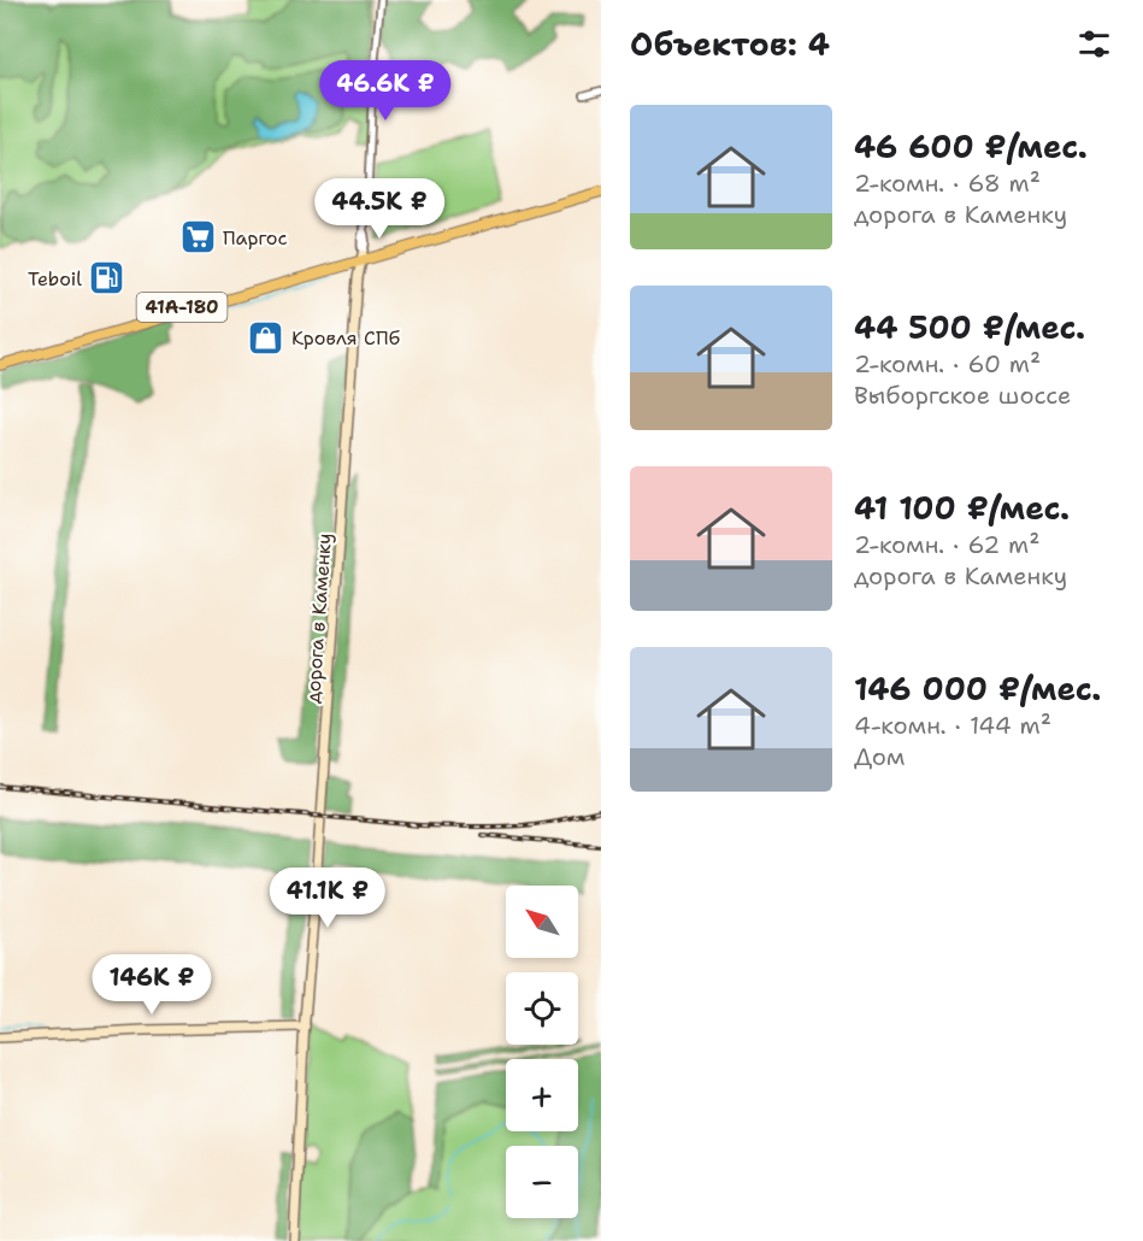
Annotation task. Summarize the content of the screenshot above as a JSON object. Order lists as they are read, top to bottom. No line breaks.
{"streets":{"main road":["41А-180"],"street":["дорога в Каменку"]},"crossings":[["41А-180","дорога в Каменку"]],"places":{"supermarket":["Паргос"],"fuel station":["Teboil"],"shop":["Кровля СПб"]},"north":"top left","page":{"heading":"Объектов: 4","price":["46.6K ₽","44.5K ₽","41.1K ₽","146K ₽"],"list":[{"name":"46 600 ₽/мес.","note":"2-комн. · 68 m² · дорога в Каменку"},{"name":"44 500 ₽/мес.","note":"2-комн. · 60 m² · Выборгское шоссе"},{"name":"41 100 ₽/мес.","note":"2-комн. · 62 m² · дорога в Каменку"},{"name":"146 000 ₽/мес.","note":"4-комн. · 144 m² · Дом"}],"map_buttons":["+","−"]}}
